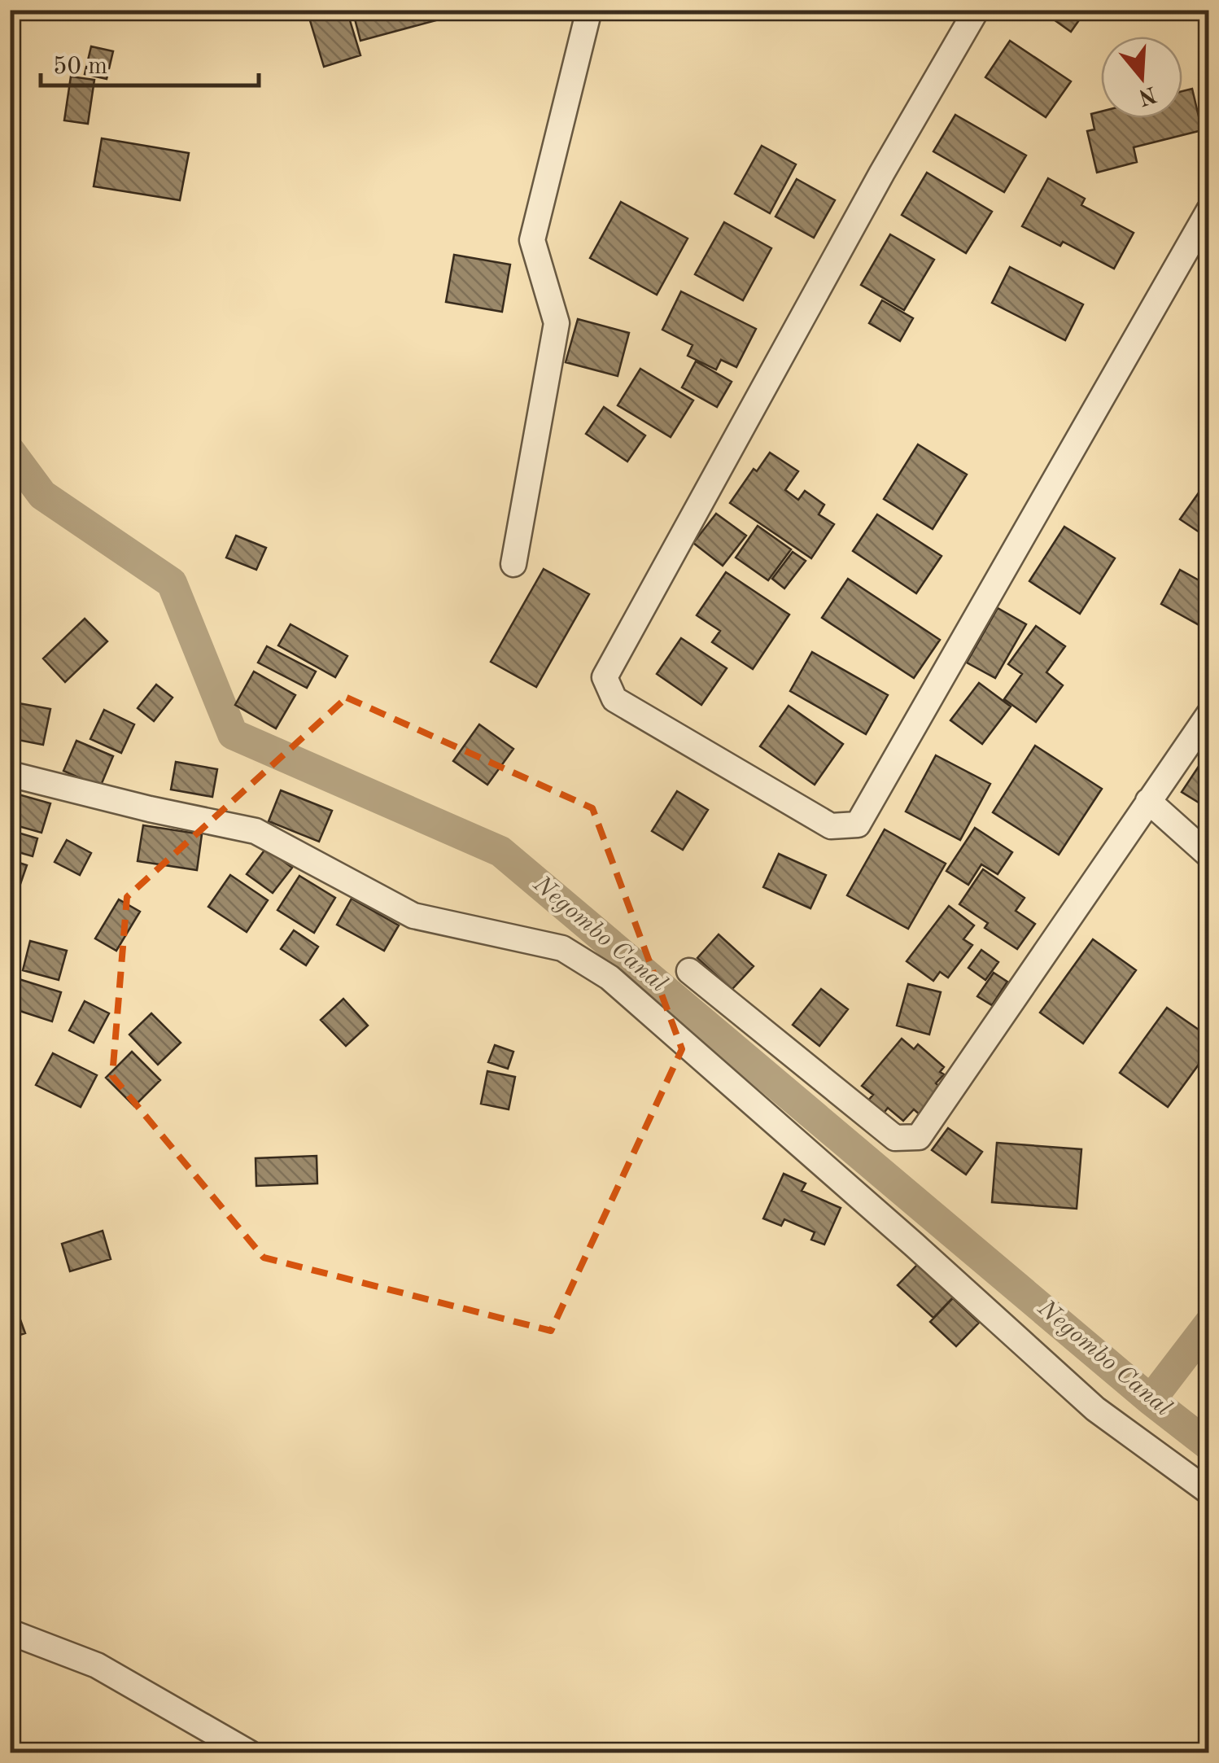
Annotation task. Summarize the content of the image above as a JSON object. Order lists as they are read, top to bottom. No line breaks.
{"water":["Negombo Canal"],"scale_bar":"50 m","north":"bottom"}
